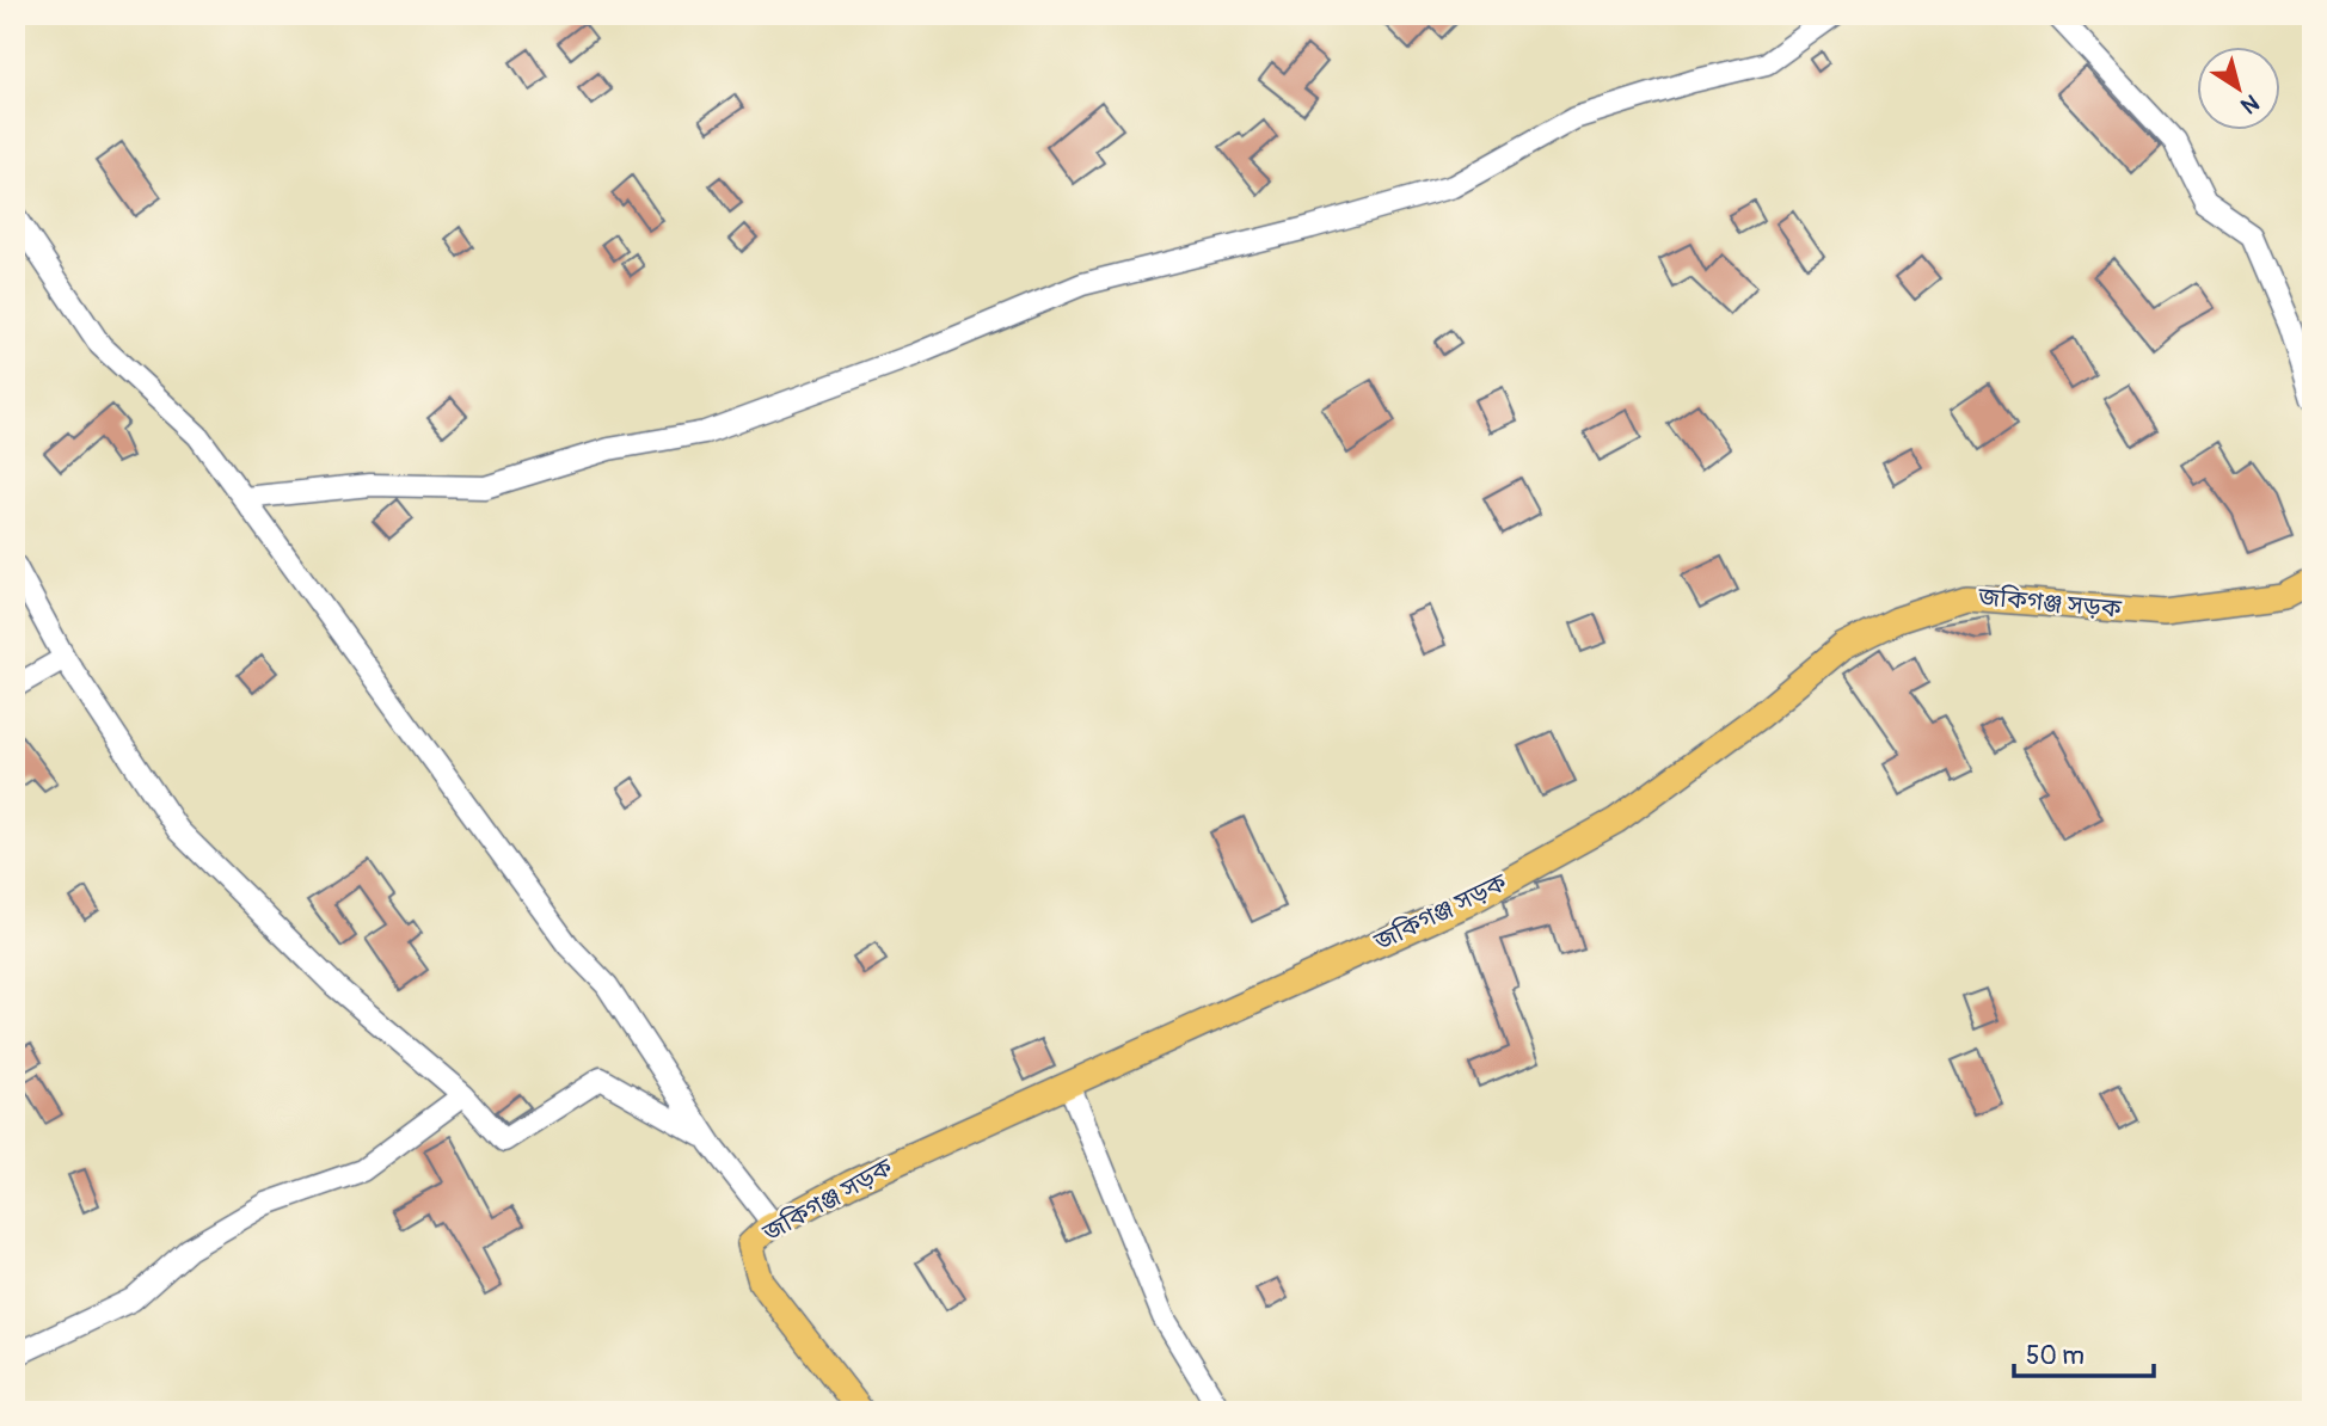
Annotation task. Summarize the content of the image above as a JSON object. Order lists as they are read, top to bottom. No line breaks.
{"streets":{"main road":["জকিগঞ্জ সড়ক"]},"scale_bar":"50 m","north":"bottom right"}
